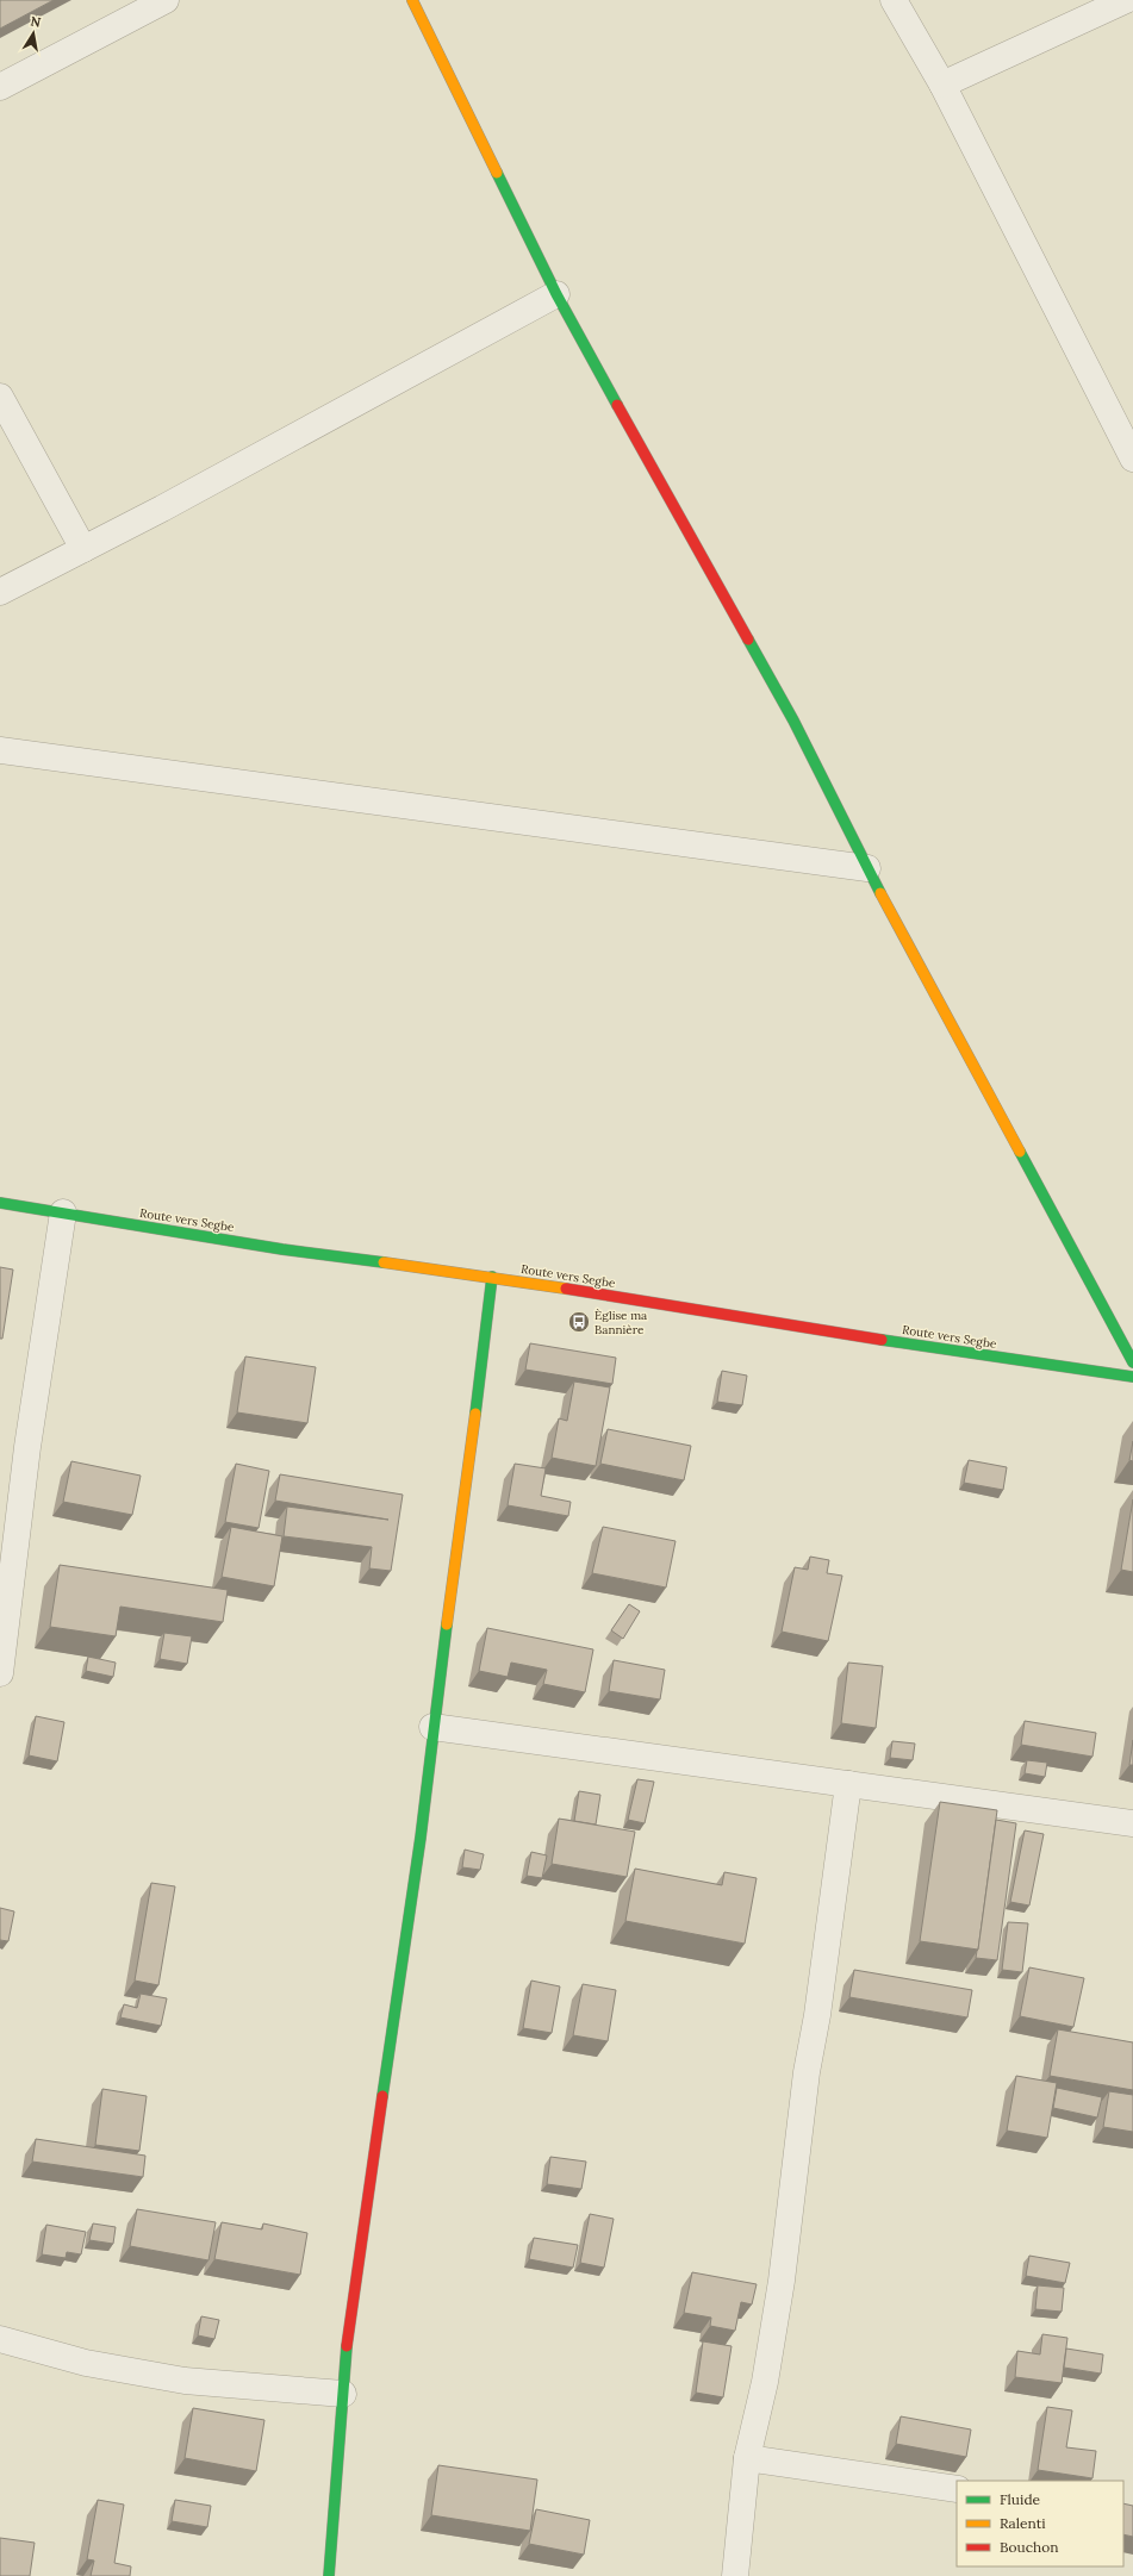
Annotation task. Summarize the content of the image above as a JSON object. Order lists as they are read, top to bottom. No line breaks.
{"streets":{"street":["Route vers Segbe"]},"places":{"bus stop":["Èglise ma Bannière"]},"legend":["Fluide","Ralenti","Bouchon"],"north":"top"}
